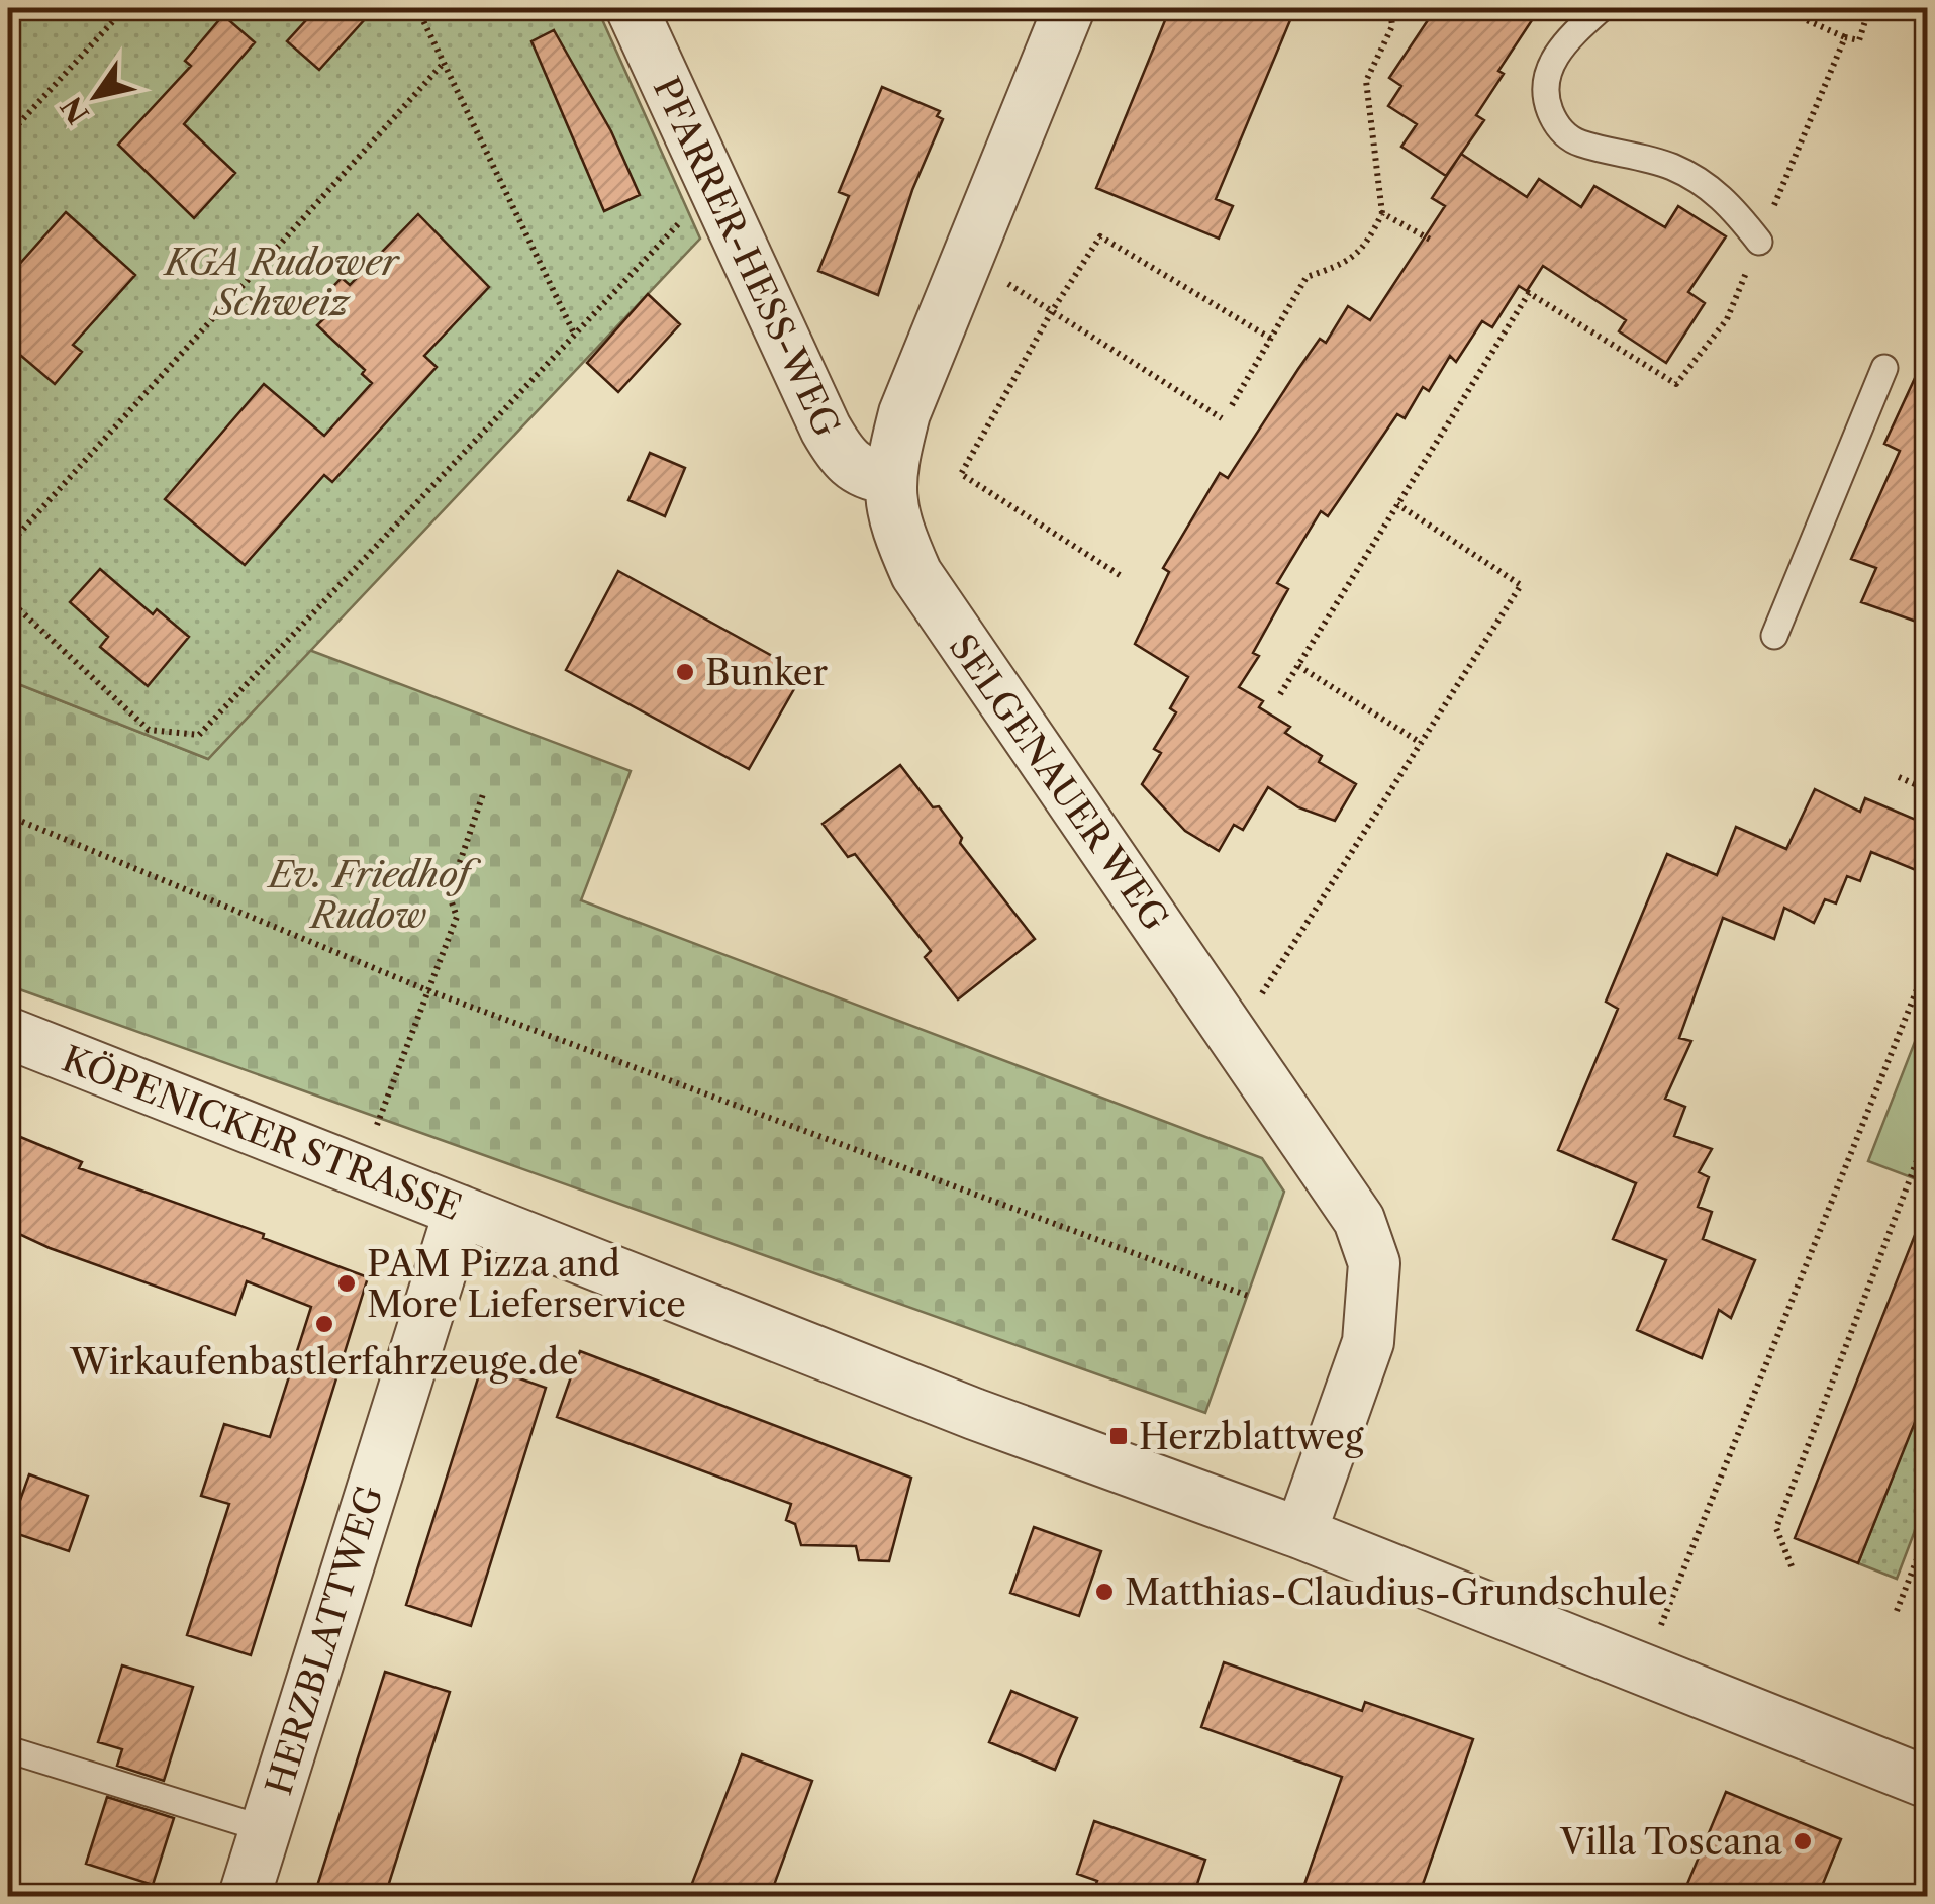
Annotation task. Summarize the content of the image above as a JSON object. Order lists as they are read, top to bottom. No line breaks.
{"streets":{"street":["PFARRER-HESS-WEG","SELGENAUER WEG","KÖPENICKER STRASSE","HERZBLATTWEG"]},"crossings":[["PFARRER-HESS-WEG","SELGENAUER WEG"],["SELGENAUER WEG","KÖPENICKER STRASSE"],["KÖPENICKER STRASSE","HERZBLATTWEG"]],"parks":["KGA Rudower Schweiz","Ev. Friedhof Rudow"],"places":{"other":["Bunker","PAM Pizza and More Lieferservice","Wirkaufenbastlerfahrzeuge.de","Matthias-Claudius-Grundschule","Villa Toscana"],"transit":["Herzblattweg"]},"north":"bottom left"}
